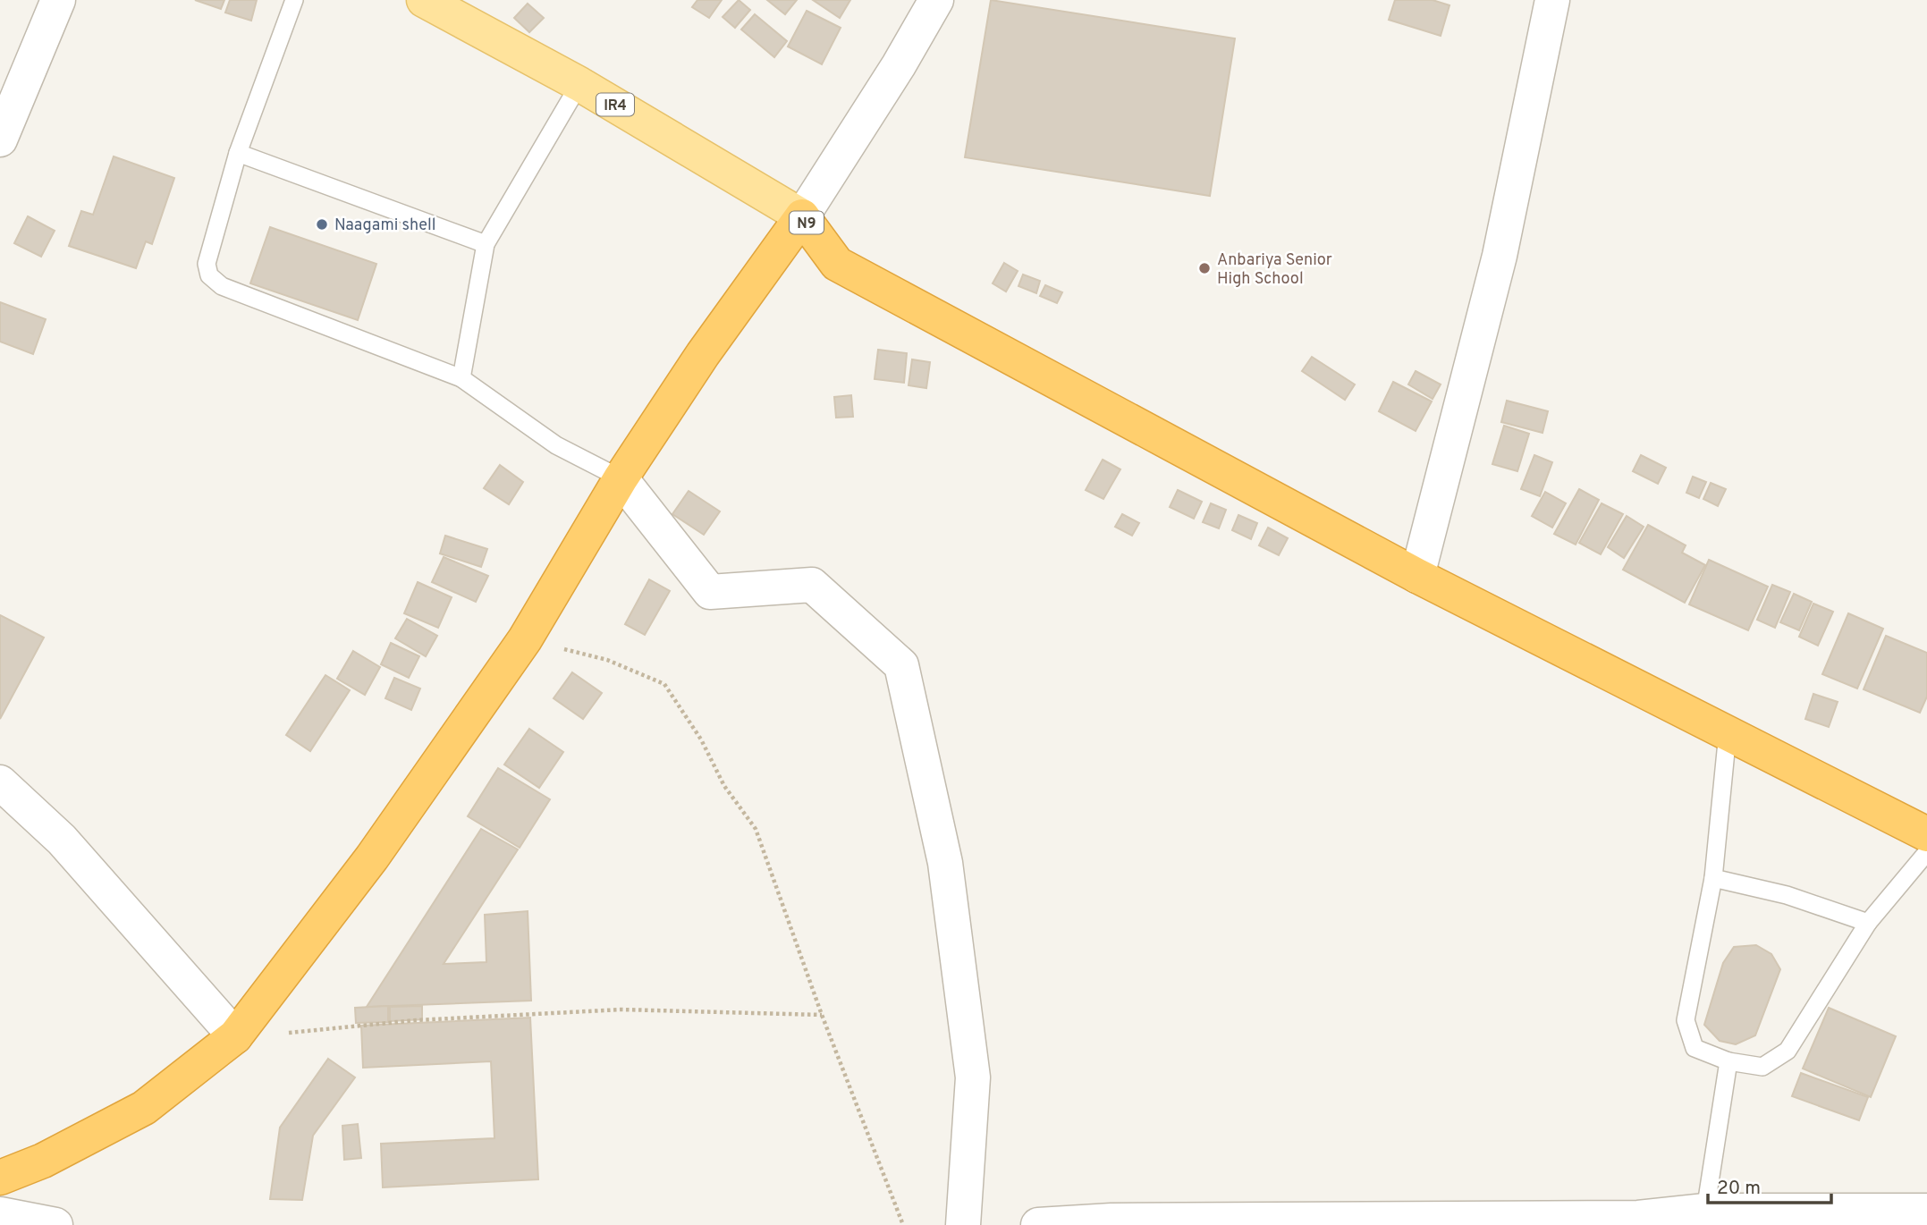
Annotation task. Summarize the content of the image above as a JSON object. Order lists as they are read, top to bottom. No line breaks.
{"streets":{"highway":["N9"],"main road":["IR4"]},"crossings":[["IR4","N9"]],"places":["Naagami shell","Anbariya Senior High School"],"scale_bar":"20 m"}
